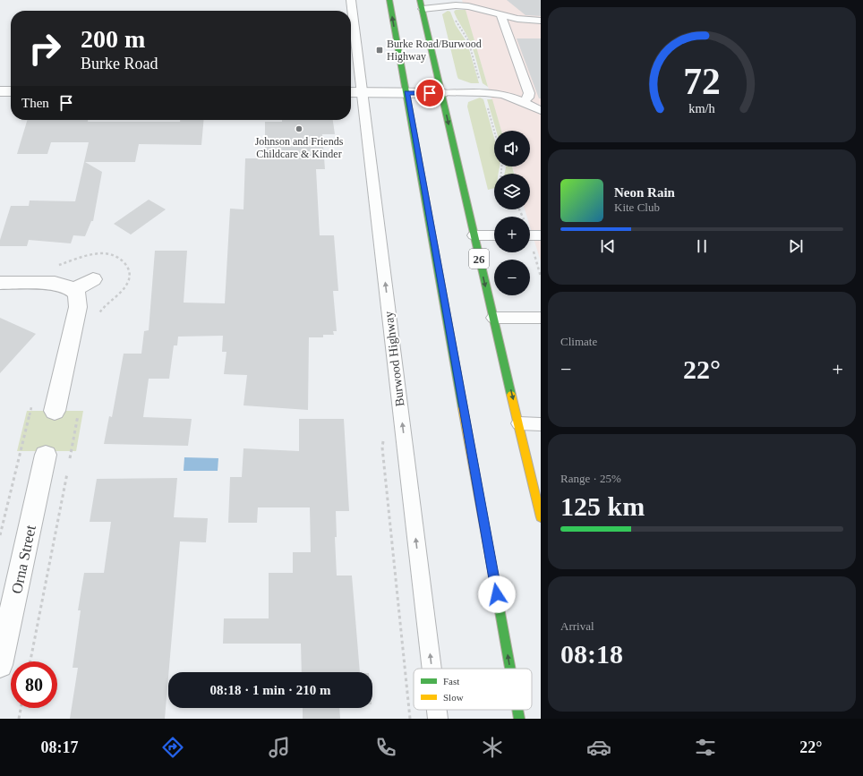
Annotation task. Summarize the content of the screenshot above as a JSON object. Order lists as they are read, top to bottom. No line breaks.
{"streets":{"highway":["26"],"street":["Orna Street"],"lane":["Burwood Highway"]},"one_way":["Burwood Highway"],"places":{"transit":["Burke Road/Burwood Highway"],"other":["Johnson and Friends Childcare & Kinder"]},"legend":["Fast","Slow"],"page":{"turn":["200 m","Burke Road"],"then":"Then","map_buttons":["+","−"],"song":["Neon Rain","Kite Club"],"tile":["Climate",["Range · 25%","125 km"],["Arrival","08:18"]],"heat":["−","22°","+"],"limit":"80","trip":"08:18 · 1 min · 210 m","tabs":["08:17","22°"],"gauge":["72","km/h"]}}
